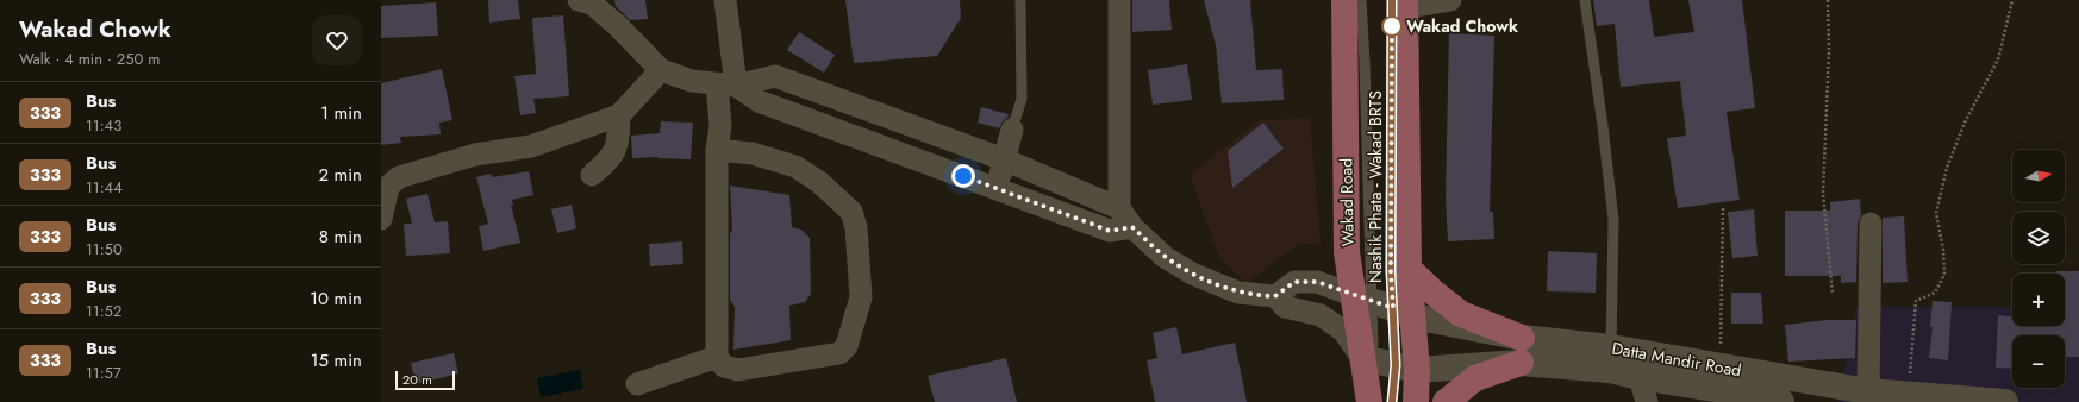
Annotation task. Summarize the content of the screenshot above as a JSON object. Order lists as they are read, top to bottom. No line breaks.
{"streets":{"main road":["Wakad Road","Datta Mandir Road"],"lane":["Nashik Phata - Wakad BRTS"]},"crossings":[["Nashik Phata - Wakad BRTS","Wakad Road"],["Nashik Phata - Wakad BRTS","Datta Mandir Road"],["Wakad Road","Datta Mandir Road"]],"places":["Wakad Chowk"],"lines":["bus line 333"],"scale_bar":"20 m","north":"right","page":{"heading":["Wakad Chowk","Walk · 4 min · 250 m"],"list":[{"mark":"333","name":"Bus","note":"11:43","value":"1 min"},{"mark":"333","name":"Bus","note":"11:44","value":"2 min"},{"mark":"333","name":"Bus","note":"11:50","value":"8 min"},{"mark":"333","name":"Bus","note":"11:52","value":"10 min"},{"mark":"333","name":"Bus","note":"11:57","value":"15 min"}],"map_buttons":["+","−"],"scale":"20 m"}}
